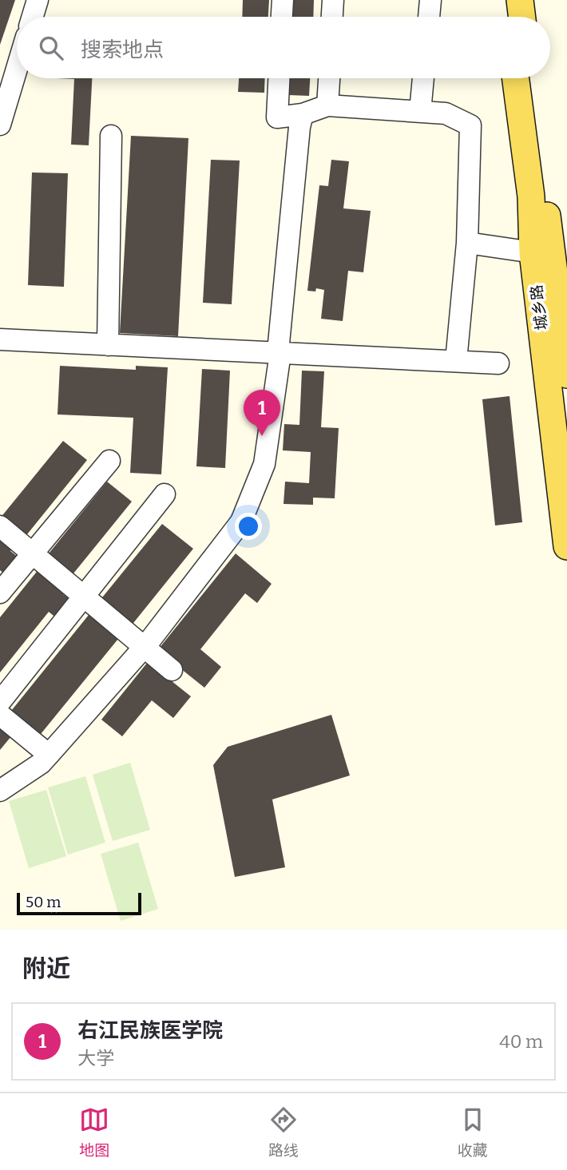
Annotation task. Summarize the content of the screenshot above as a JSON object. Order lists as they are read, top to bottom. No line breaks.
{"streets":{"main road":["城乡路"]},"scale_bar":"50 m","page":{"search":"搜索地点","pins":"1","scale":"50 m","heading":"附近","list":[{"mark":"1","name":"右江民族医学院","note":"大学","value":"40 m"}],"nav":["地图","路线","收藏"]}}
